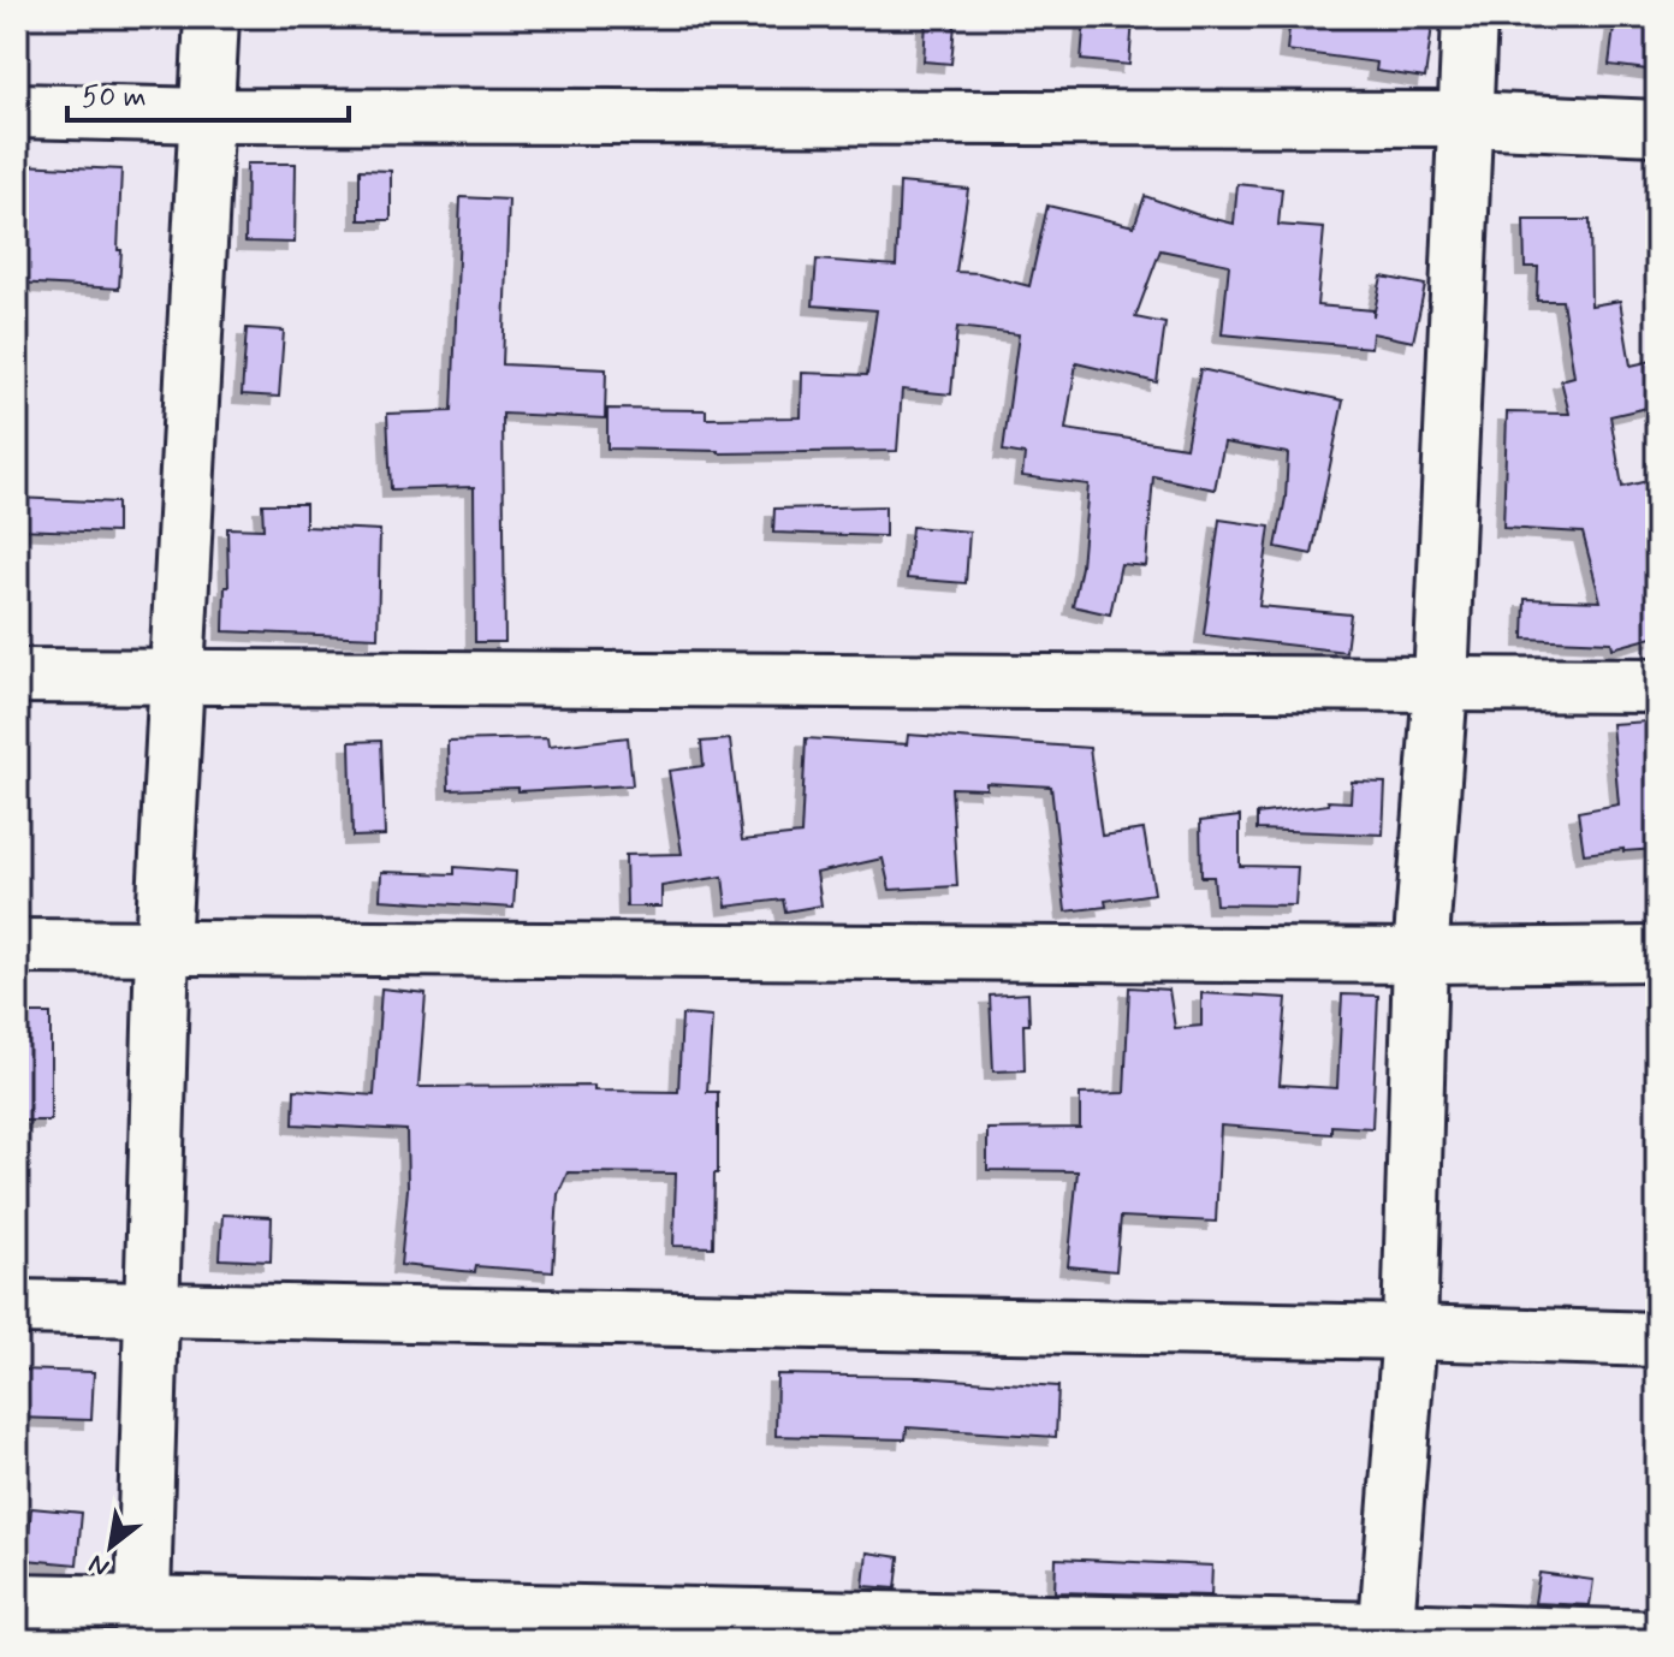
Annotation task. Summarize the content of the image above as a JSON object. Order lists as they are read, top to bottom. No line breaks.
{"scale_bar":"50 m","north":"bottom left"}
